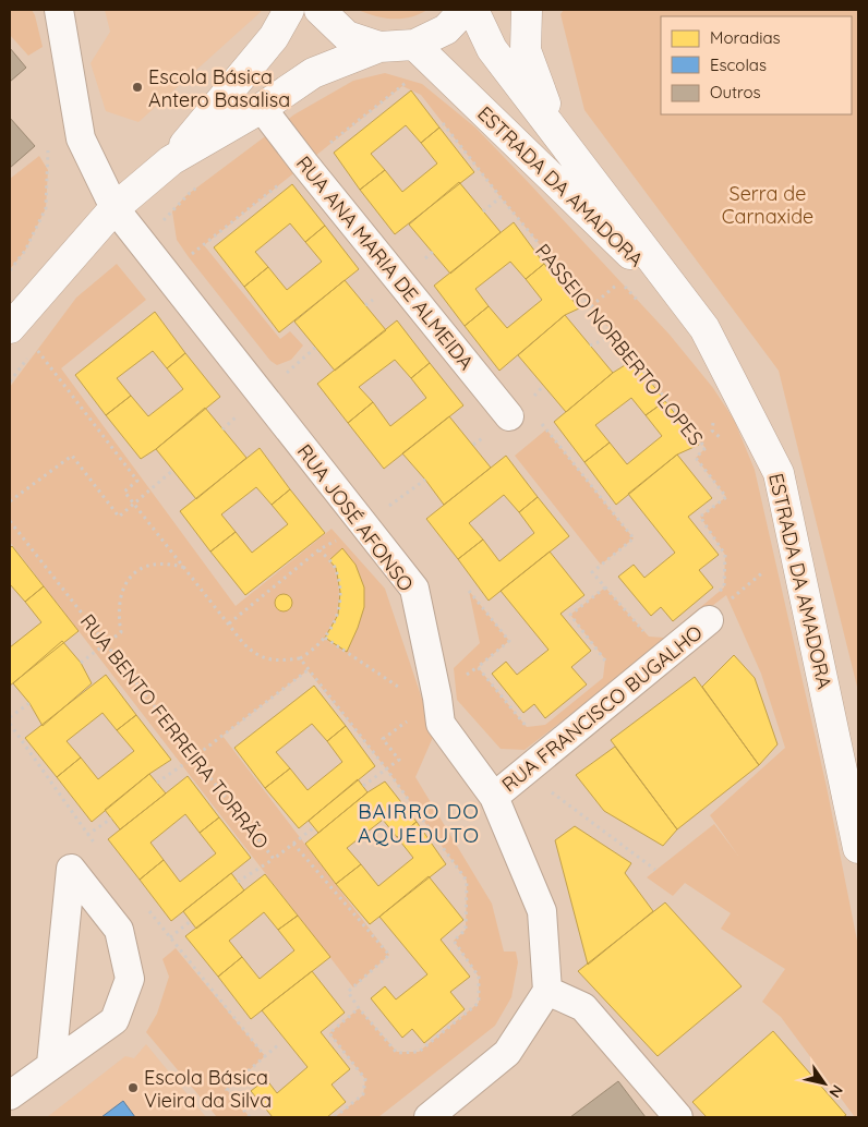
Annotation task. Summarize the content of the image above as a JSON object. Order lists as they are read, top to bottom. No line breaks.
{"streets":{"street":["ESTRADA DA AMADORA","RUA ANA MARIA DE ALMEIDA","RUA JOSÉ AFONSO","RUA FRANCISCO BUGALHO"],"path":["PASSEIO NORBERTO LOPES","RUA BENTO FERREIRA TORRÃO"]},"crossings":[["RUA JOSÉ AFONSO","RUA FRANCISCO BUGALHO"]],"districts":["BAIRRO DO AQUEDUTO"],"parks":["Serra de Carnaxide"],"places":["Escola Básica Antero Basalisa","Escola Básica Vieira da Silva"],"legend":["Moradias","Escolas","Outros"],"north":"bottom right"}
